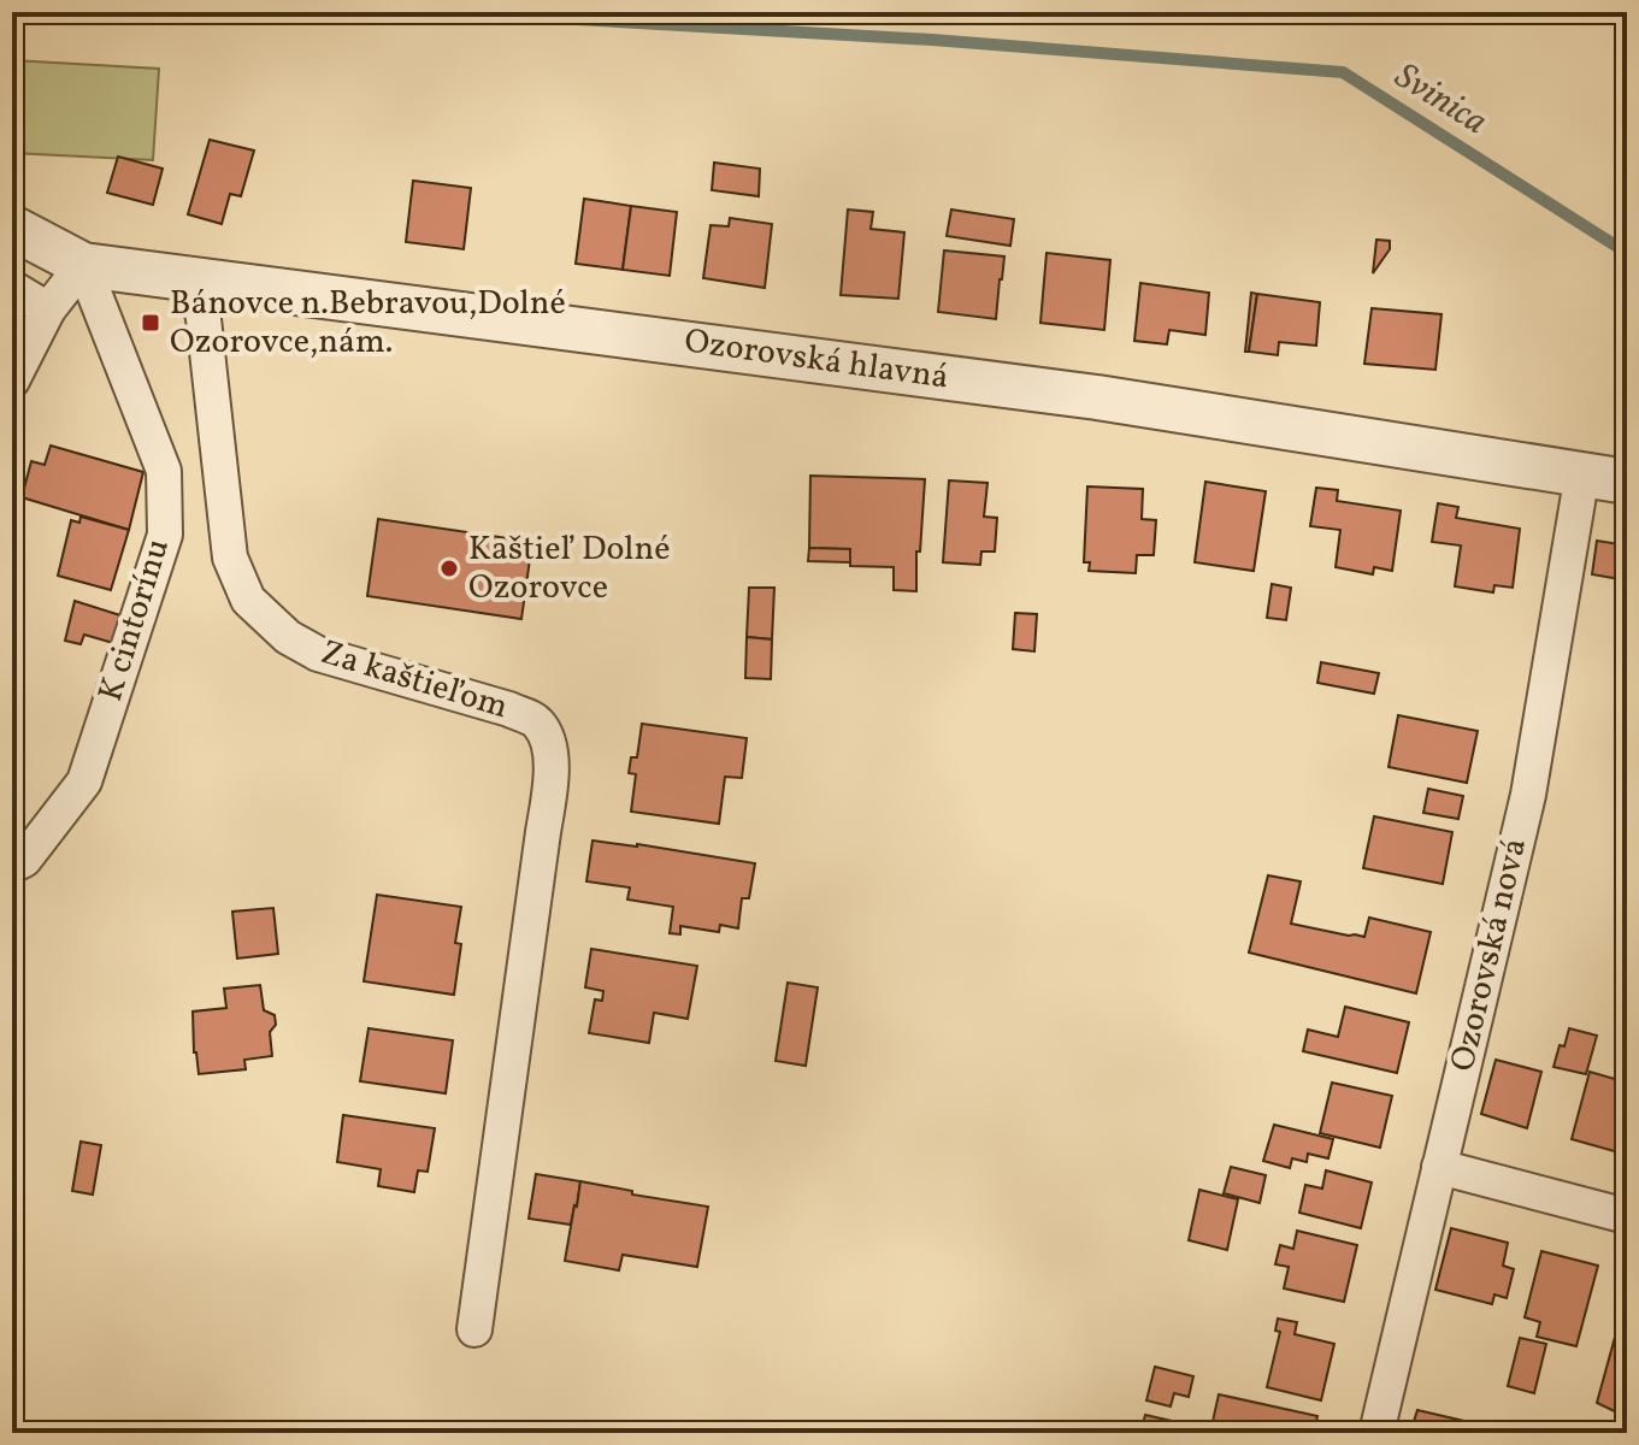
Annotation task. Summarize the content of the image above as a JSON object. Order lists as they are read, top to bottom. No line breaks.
{"streets":{"street":["Ozorovská hlavná","K cintorínu","Za kaštieľom","Ozorovská nová"]},"crossings":[["Ozorovská hlavná","K cintorínu"],["Ozorovská hlavná","Za kaštieľom"],["Ozorovská hlavná","Ozorovská nová"]],"water":["Svinica"],"places":{"transit":["Bánovce n.Bebravou,Dolné Ozorovce,nám."],"other":["Kaštieľ Dolné Ozorovce"]}}
